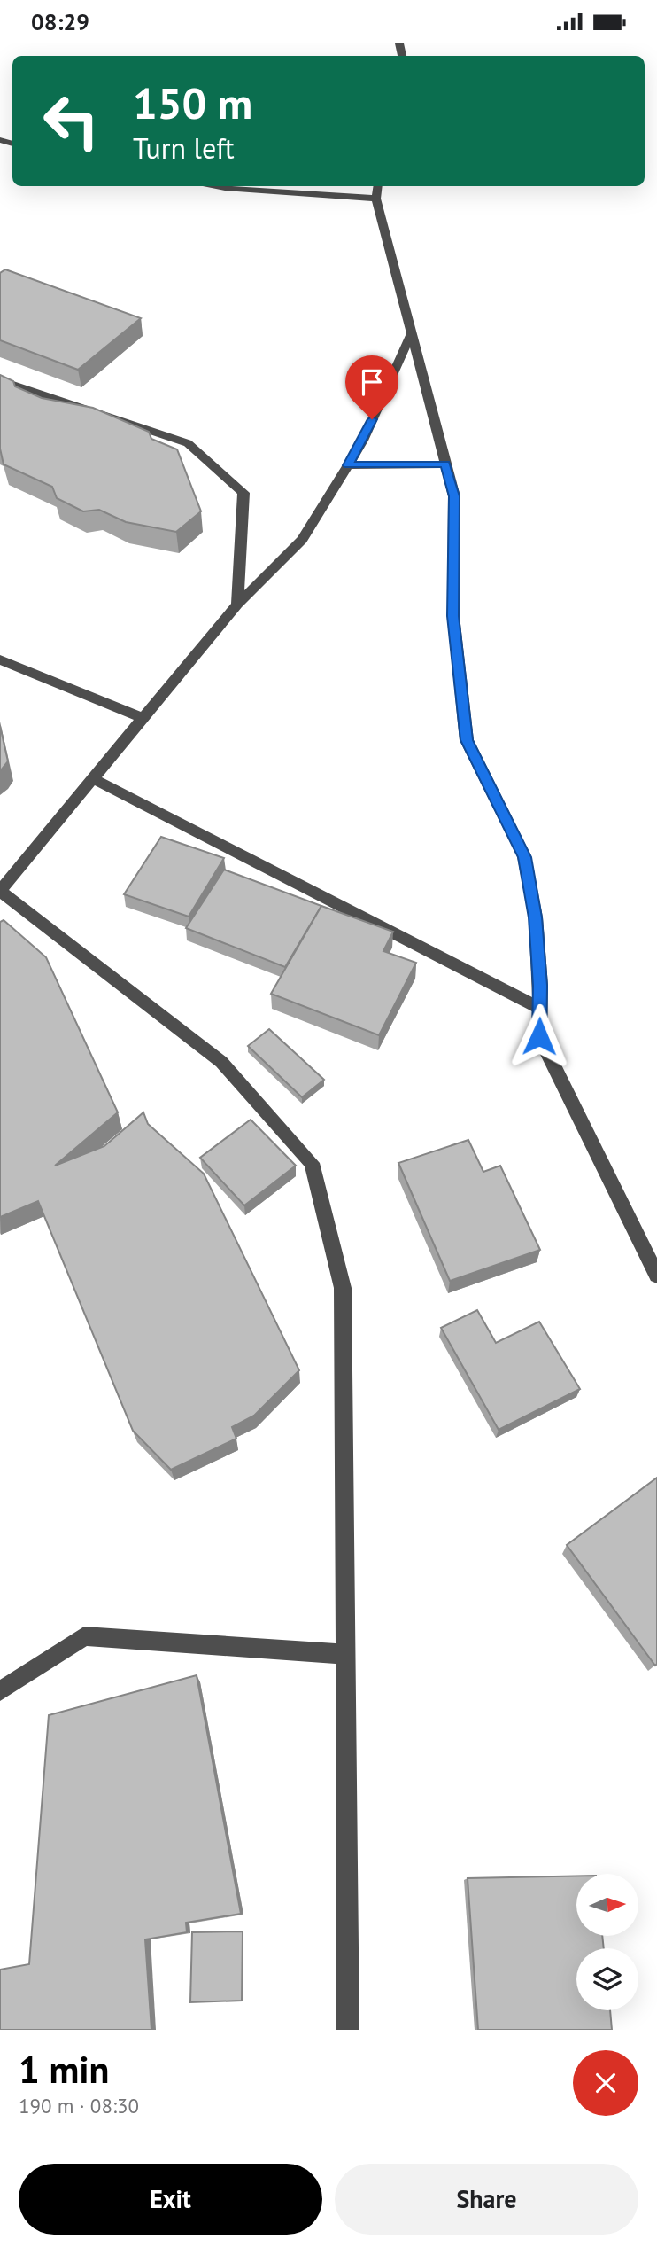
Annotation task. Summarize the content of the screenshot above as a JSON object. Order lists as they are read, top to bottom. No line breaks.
{"north":"right","page":{"status":"08:29","turn":["150 m","Turn left"],"heading":["1 min","190 m · 08:30"],"buttons":["Exit","Share"]}}
